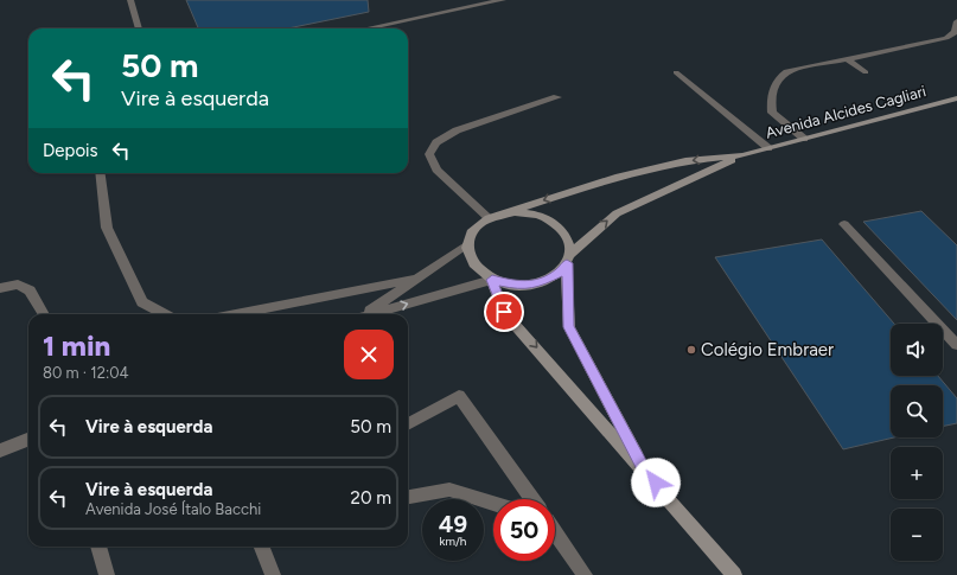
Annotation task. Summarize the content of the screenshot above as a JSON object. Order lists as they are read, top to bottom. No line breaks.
{"streets":{"main road":["Avenida Alcides Cagliari"]},"places":["Colégio Embraer"],"page":{"turn":["50 m","Vire à esquerda"],"then":"Depois","heading":["1 min","80 m · 12:04"],"map_buttons":["+","−"],"list":[{"name":"Vire à esquerda","value":"50 m"},{"name":"Vire à esquerda","note":"Avenida José Ítalo Bacchi","value":"20 m"}],"speed":"49 km/h","limit":"50"}}
